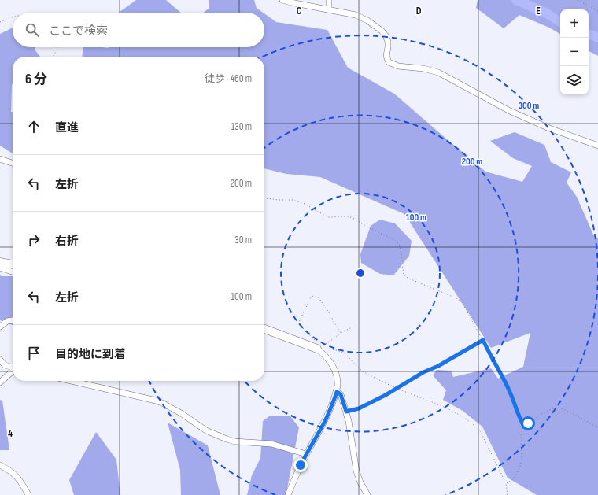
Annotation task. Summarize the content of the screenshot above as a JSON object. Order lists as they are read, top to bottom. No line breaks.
{"page":{"map_buttons":["+","−"],"search":"ここで検索","heading":["6 分","徒歩 · 460 m"],"list":[["直進","130 m"],["左折","200 m"],["右折","30 m"],["左折","100 m"],"目的地に到着"]},"grid":{"columns":["C","D","E"],"rows":["4"]},"rings":["300 m","200 m","100 m"]}
